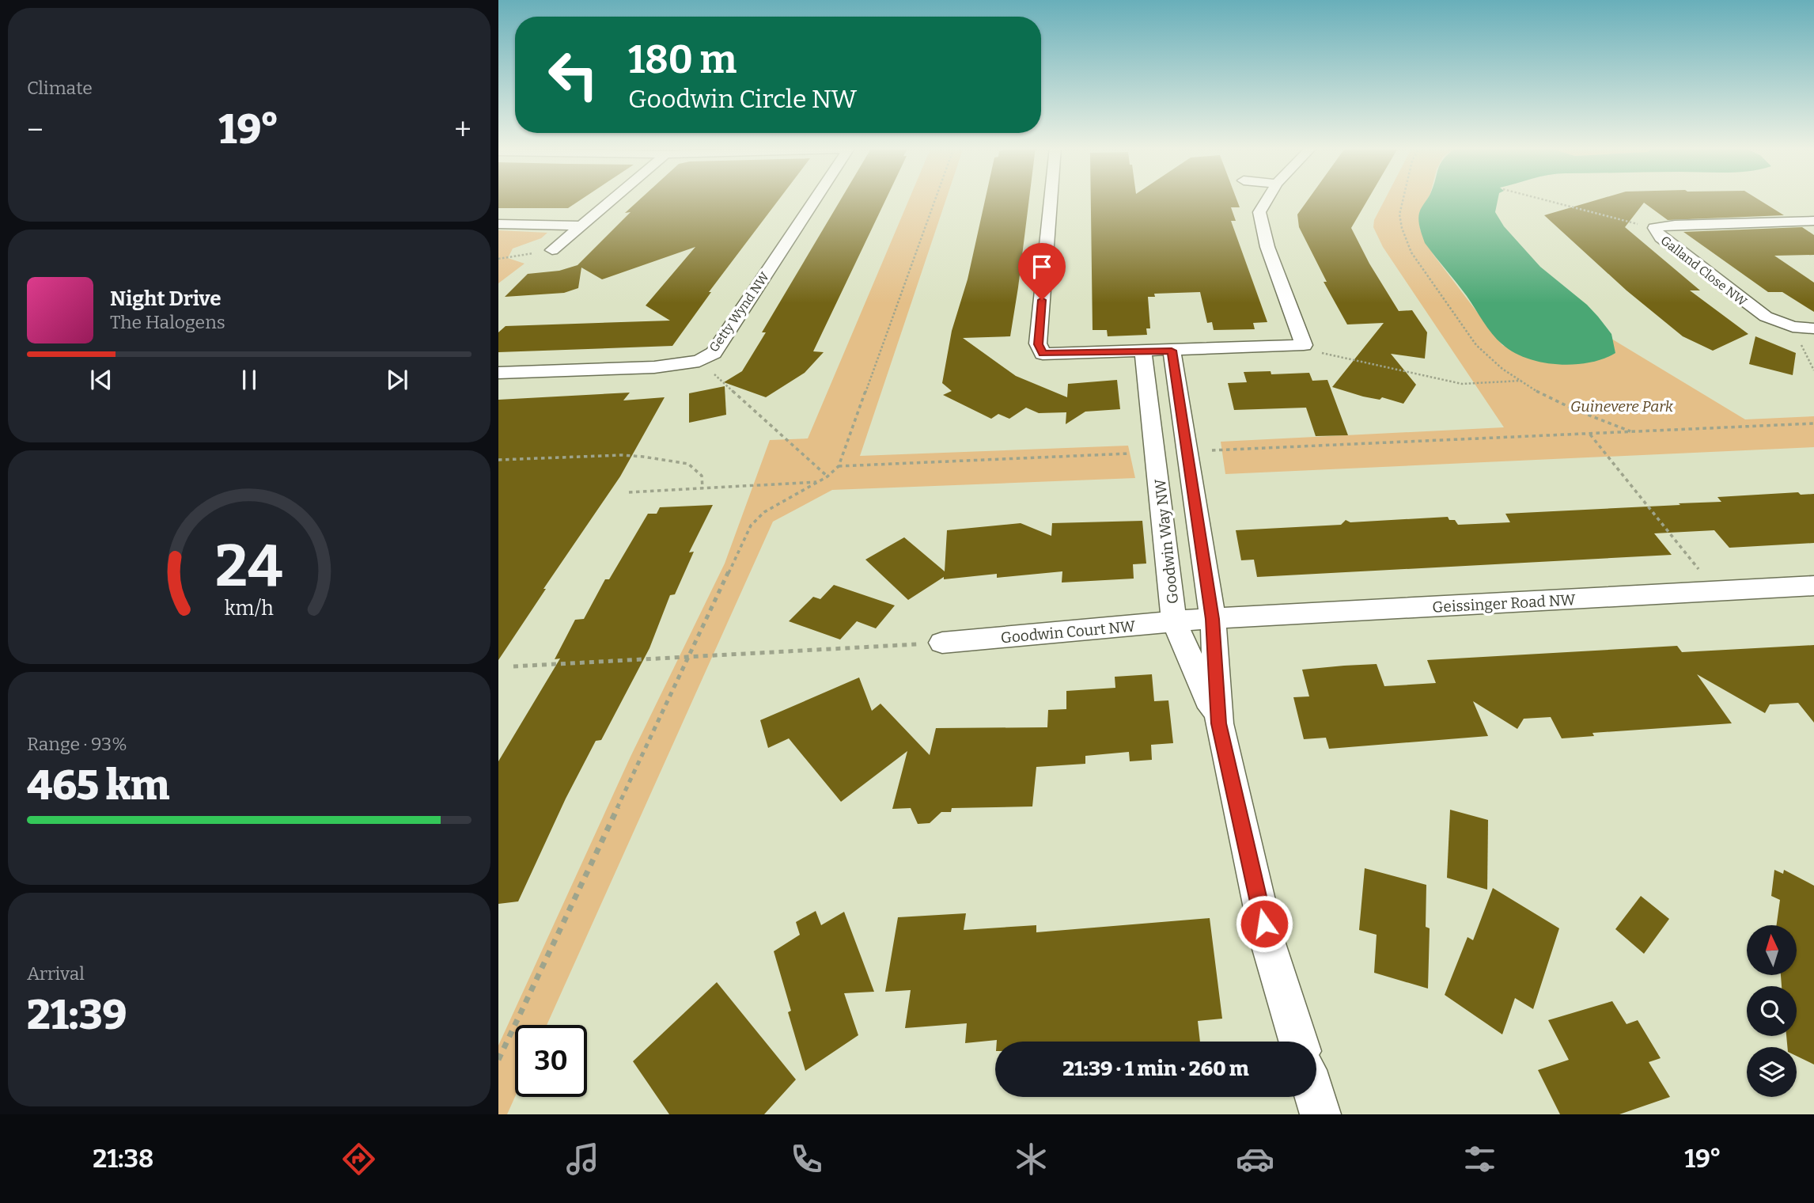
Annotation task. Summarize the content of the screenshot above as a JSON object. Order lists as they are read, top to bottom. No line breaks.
{"streets":{"street":["Galland Close NW","Getty Wynd NW","Goodwin Way NW","Geissinger Road NW","Goodwin Court NW"]},"crossings":[["Goodwin Way NW","Geissinger Road NW"],["Goodwin Way NW","Goodwin Court NW"],["Geissinger Road NW","Goodwin Court NW"]],"parks":["Guinevere Park"],"north":"top","page":{"tile":["Climate",["Range · 93%","465 km"],["Arrival","21:39"]],"turn":["180 m","Goodwin Circle NW"],"heat":["−","19°","+"],"song":["Night Drive","The Halogens"],"limit":"30","trip":"21:39 · 1 min · 260 m","tabs":["21:38","19°"],"gauge":["24","km/h"]}}
